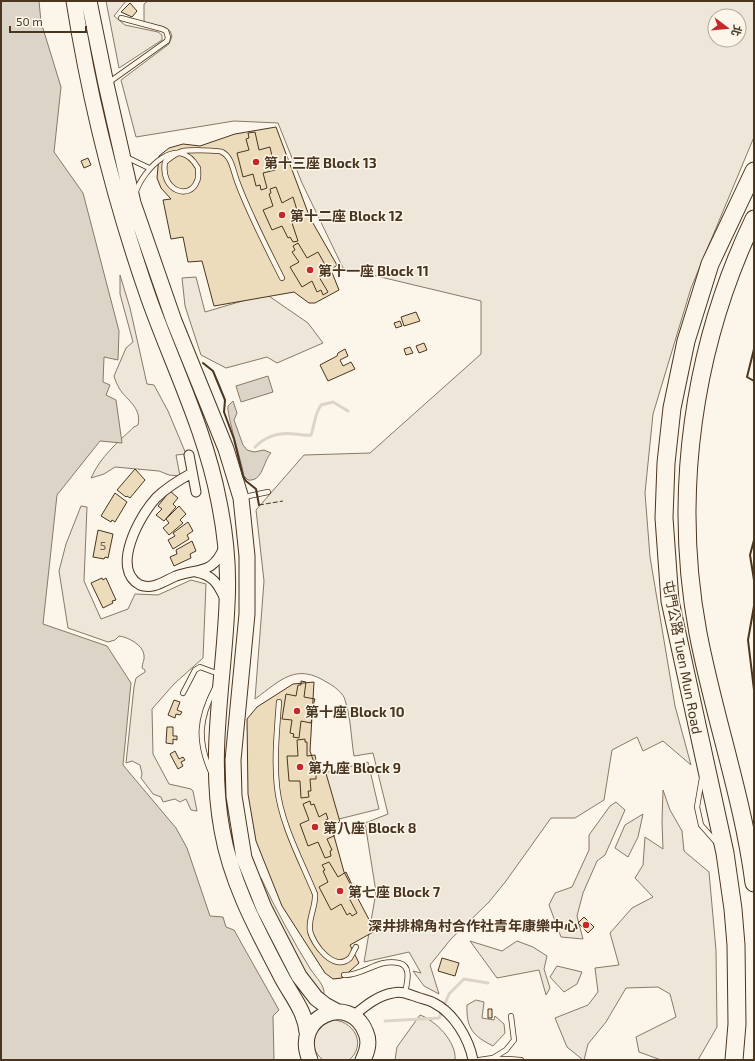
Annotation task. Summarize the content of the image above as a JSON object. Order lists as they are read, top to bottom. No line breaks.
{"streets":{"highway":["屯門公路 Tuen Mun Road"]},"places":["第十三座 Block 13","第十二座 Block 12","第十一座 Block 11","第十座 Block 10","第九座 Block 9","第八座 Block 8","第七座 Block 7","深井排棉角村合作社青年康樂中心"],"house_numbers":["5"],"scale_bar":"50 m","north":"right"}
